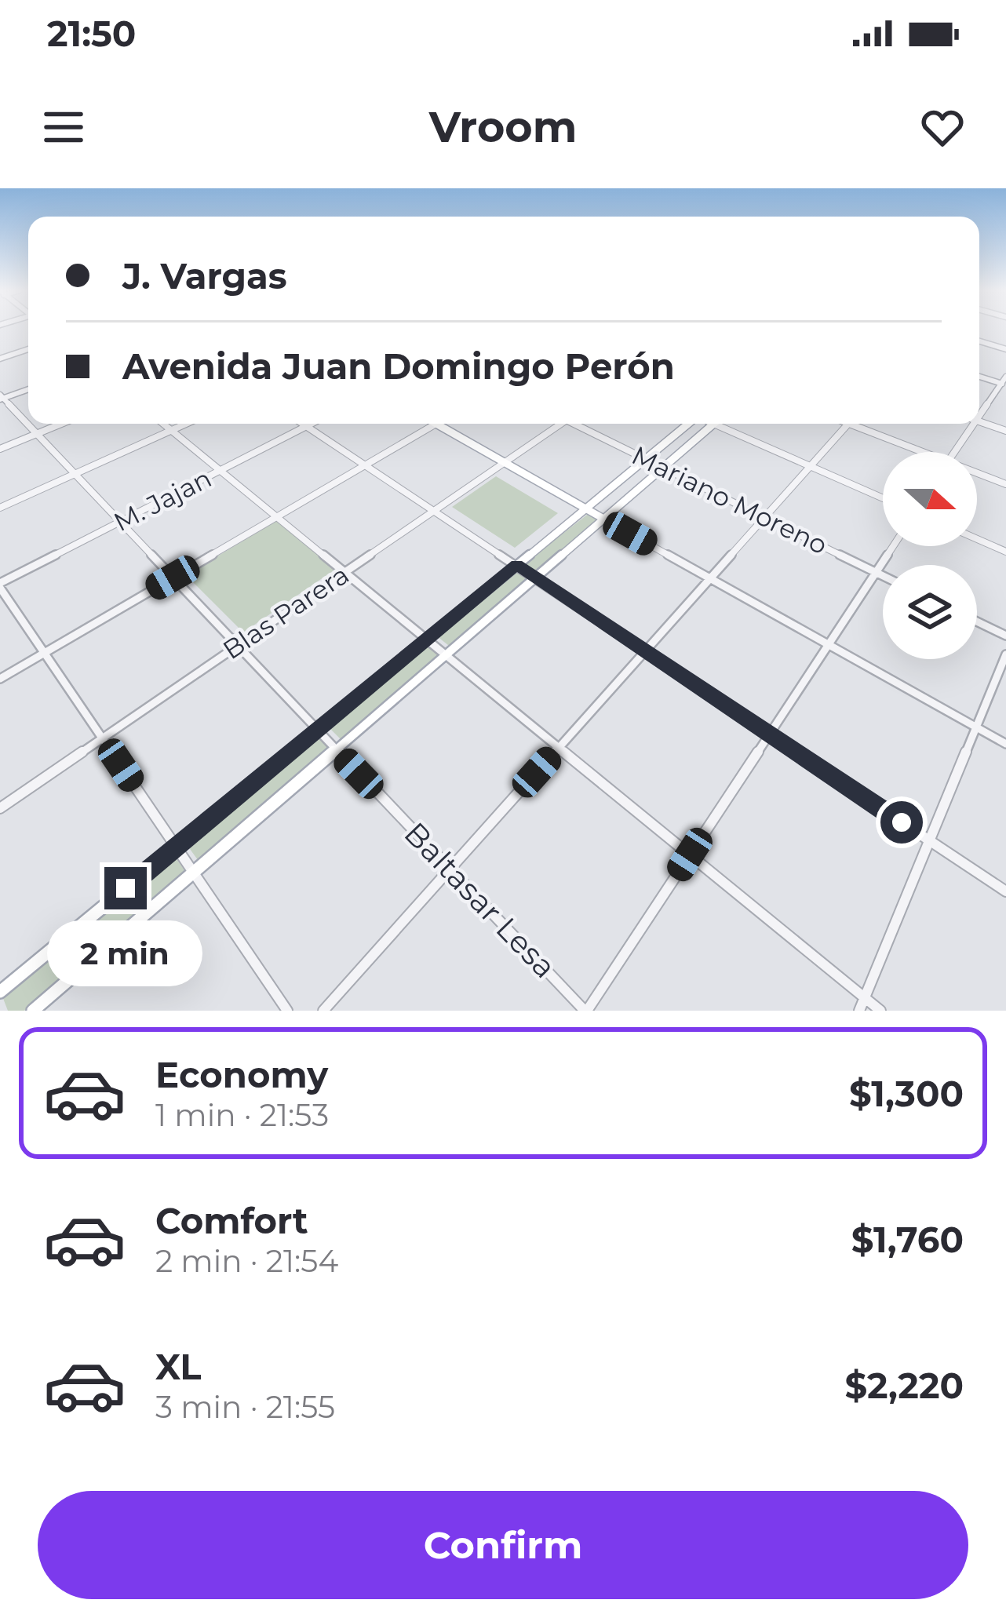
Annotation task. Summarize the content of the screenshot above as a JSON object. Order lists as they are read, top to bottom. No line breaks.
{"streets":{"street":["M. Jajan","Mariano Moreno","Blas Parera","Baltasar Lesa"]},"crossings":[["M. Jajan","Baltasar Lesa"],["Blas Parera","Baltasar Lesa"]],"north":"right","page":{"status":"21:50","header":"Vroom","banner":["J. Vargas","Avenida Juan Domingo Perón"],"bubble":"2 min","list":[{"name":"Economy","note":"1 min · 21:53","value":"$1,300"},{"name":"Comfort","note":"2 min · 21:54","value":"$1,760"},{"name":"XL","note":"3 min · 21:55","value":"$2,220"}],"buttons":"Confirm"}}
